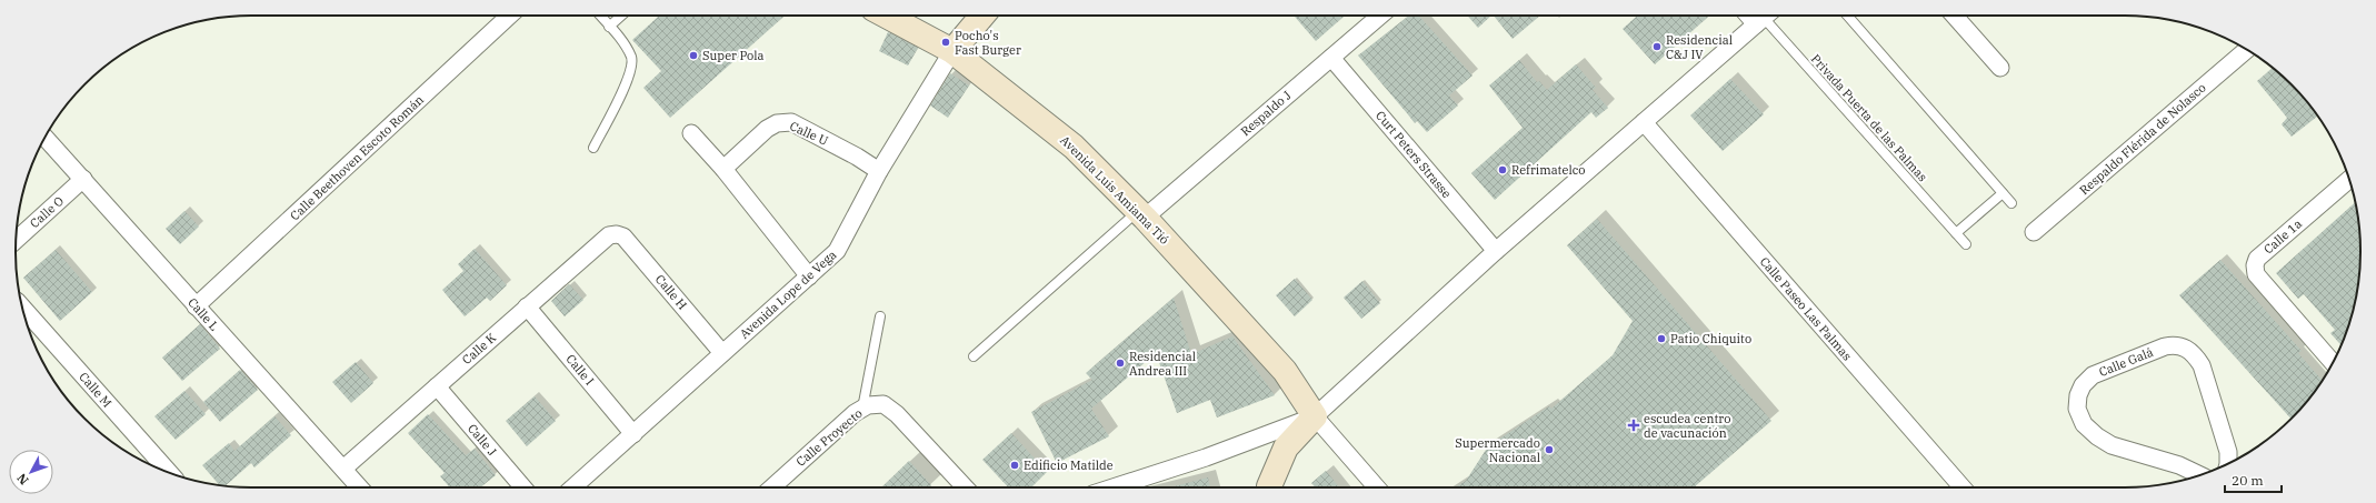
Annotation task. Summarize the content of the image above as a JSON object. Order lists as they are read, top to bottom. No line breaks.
{"streets":{"main road":["Avenida Luis Amiama Tió","Avenida Lope de Vega"],"street":["Respaldo J","Calle U","Respaldo Flérida de Nolasco","Curt Peters Strasse","Calle Beethoven Escoto Román","Calle O","Calle 1a","Calle H","Calle Paseo Las Palmas","Calle L","Calle K","Calle Galá","Calle I","Calle M","Calle Proyecto","Calle J"],"lane":["Privada Puerta de las Palmas"]},"crossings":[["Respaldo J","Curt Peters Strasse"],["Respaldo J","Avenida Luis Amiama Tió"],["Calle U","Avenida Lope de Vega"],["Calle Beethoven Escoto Román","Calle L"],["Avenida Luis Amiama Tió","Avenida Lope de Vega"],["Calle O","Calle L"],["Calle H","Avenida Lope de Vega"],["Calle H","Calle K"],["Avenida Lope de Vega","Calle I"],["Calle L","Calle K"],["Calle K","Calle I"],["Calle K","Calle J"]],"places":{"other":["Pocho's Fast Burger","Residencial C&J IV","Super Pola","Refrimatelco","Patio Chiquito","Residencial Andrea III","Supermercado Nacional","Edificio Matilde"],"health":["escudea centro de vacunación"]},"scale_bar":"20 m","north":"bottom left"}
